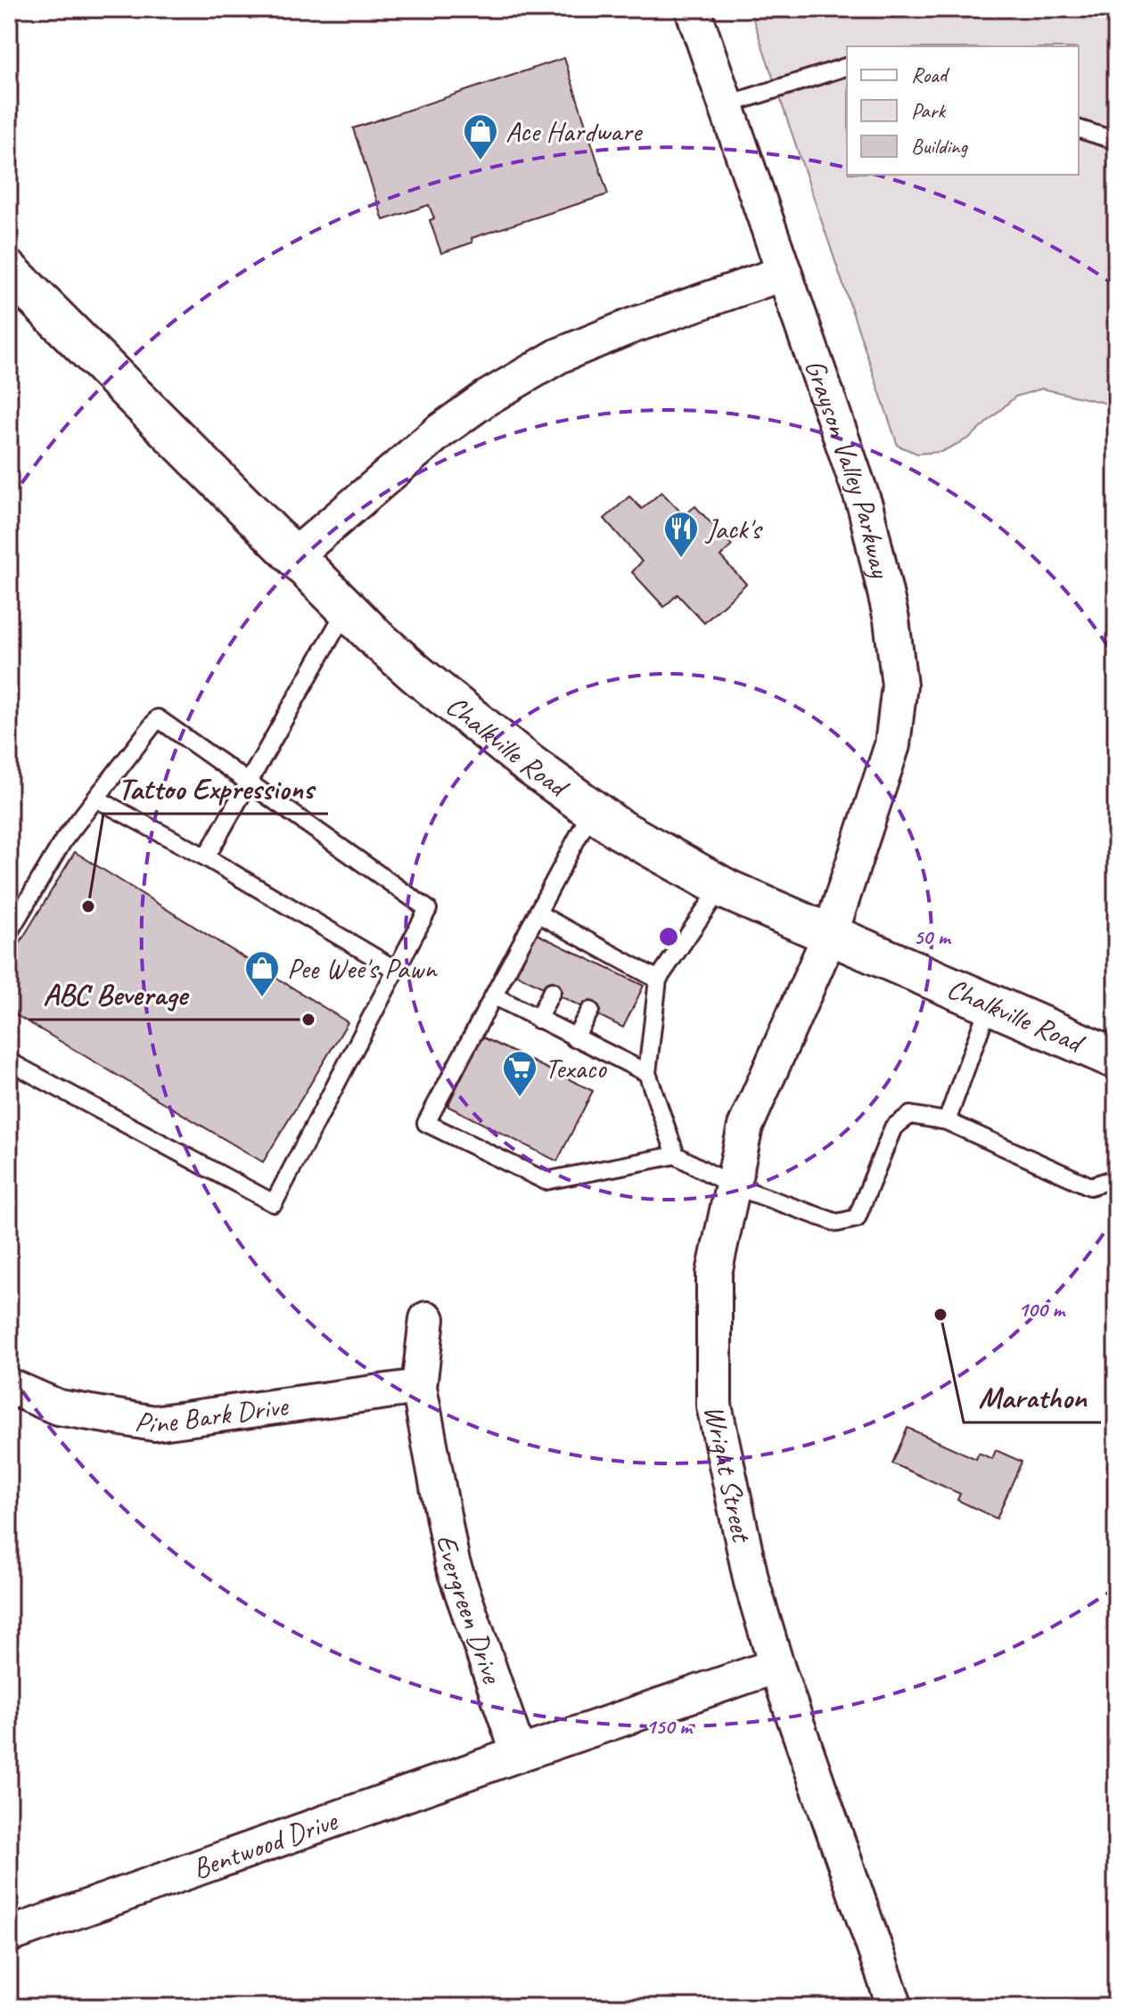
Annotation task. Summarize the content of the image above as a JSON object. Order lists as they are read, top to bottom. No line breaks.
{"streets":{"main road":["Chalkville Road"],"street":["Grayson Valley Parkway","Pine Bark Drive","Wright Street","Evergreen Drive","Bentwood Drive"]},"crossings":[["Grayson Valley Parkway","Chalkville Road"],["Grayson Valley Parkway","Wright Street"],["Chalkville Road","Wright Street"],["Pine Bark Drive","Evergreen Drive"],["Evergreen Drive","Bentwood Drive"]],"places":{"shop":["Ace Hardware","Pee Wee's Pawn"],"restaurant":["Jack's"],"other":["Tattoo Expressions","ABC Beverage","Marathon"],"supermarket":["Texaco"]},"legend":["Road","Park","Building"],"rings":["50 m","100 m","150 m"]}
